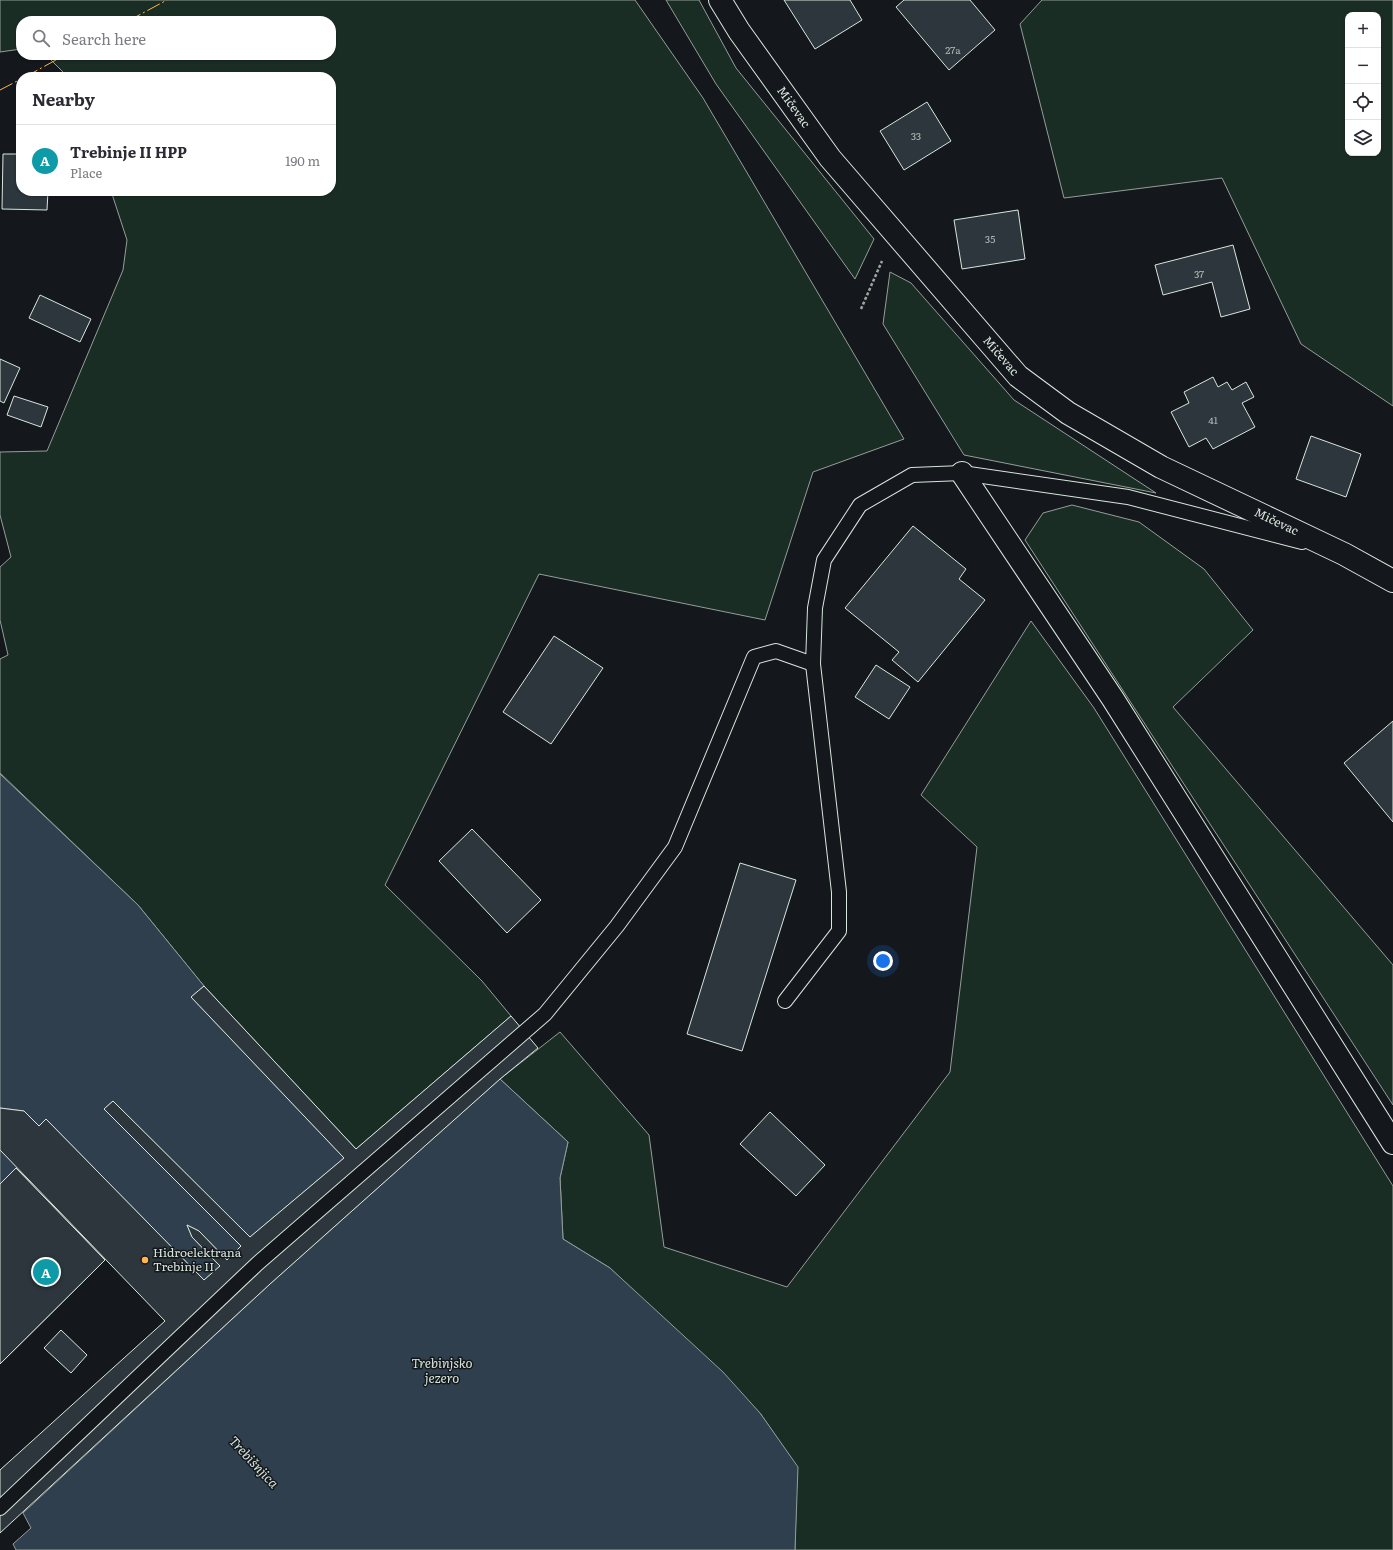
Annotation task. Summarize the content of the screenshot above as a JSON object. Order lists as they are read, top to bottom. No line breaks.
{"streets":{"street":["Mičevac"]},"water":["Trebinjsko jezero","Trebišnjica"],"places":["Hidroelektrana Trebinje II"],"house_numbers":["27a","33","35","37","41"],"page":{"map_buttons":["+","−"],"search":"Search here","heading":"Nearby","list":[{"mark":"A","name":"Trebinje II HPP","note":"Place","value":"190 m"}],"pins":"A"}}
